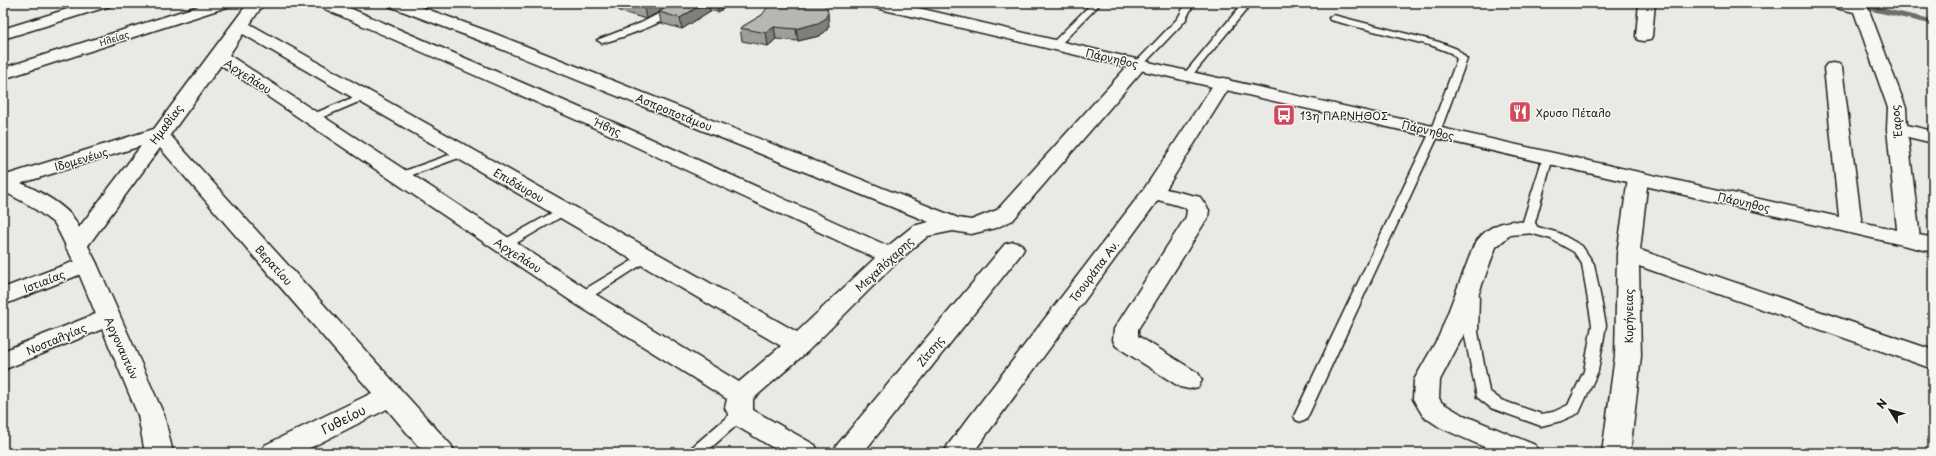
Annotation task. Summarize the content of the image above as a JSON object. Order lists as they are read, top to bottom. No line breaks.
{"streets":{"street":["Ηλείας","Πάρνηθος","Αρχελάου","Ασπροποτάμου","Έαρος","Ημαθίας","Ήβης","Ιδομενέως","Επιδάυρου","Μεγαλόχαρης","Βερατίου","Τσουράπα Αν.","Ιστιαίας","Κυρήνειας","Νοσταλγίας","Αργοναυτών","Ζίτσης","Γυθείου"]},"crossings":[["Πάρνηθος","Έαρος"],["Πάρνηθος","Μεγαλόχαρης"],["Πάρνηθος","Τσουράπα Αν."],["Πάρνηθος","Κυρήνειας"],["Αρχελάου","Ημαθίας"],["Αρχελάου","Μεγαλόχαρης"],["Ασπροποτάμου","Μεγαλόχαρης"],["Ημαθίας","Ιδομενέως"],["Ημαθίας","Επιδάυρου"],["Ημαθίας","Βερατίου"],["Ημαθίας","Ιστιαίας"],["Ημαθίας","Αργοναυτών"],["Ήβης","Μεγαλόχαρης"],["Ιδομενέως","Βερατίου"],["Ιδομενέως","Αργοναυτών"],["Επιδάυρου","Μεγαλόχαρης"],["Βερατίου","Γυθείου"],["Ιστιαίας","Αργοναυτών"],["Νοσταλγίας","Αργοναυτών"]],"places":{"restaurant":["Χρυσο Πέταλο"],"bus stop":["13η ΠΑΡΝΗΘΟΣ"]},"north":"top left"}
